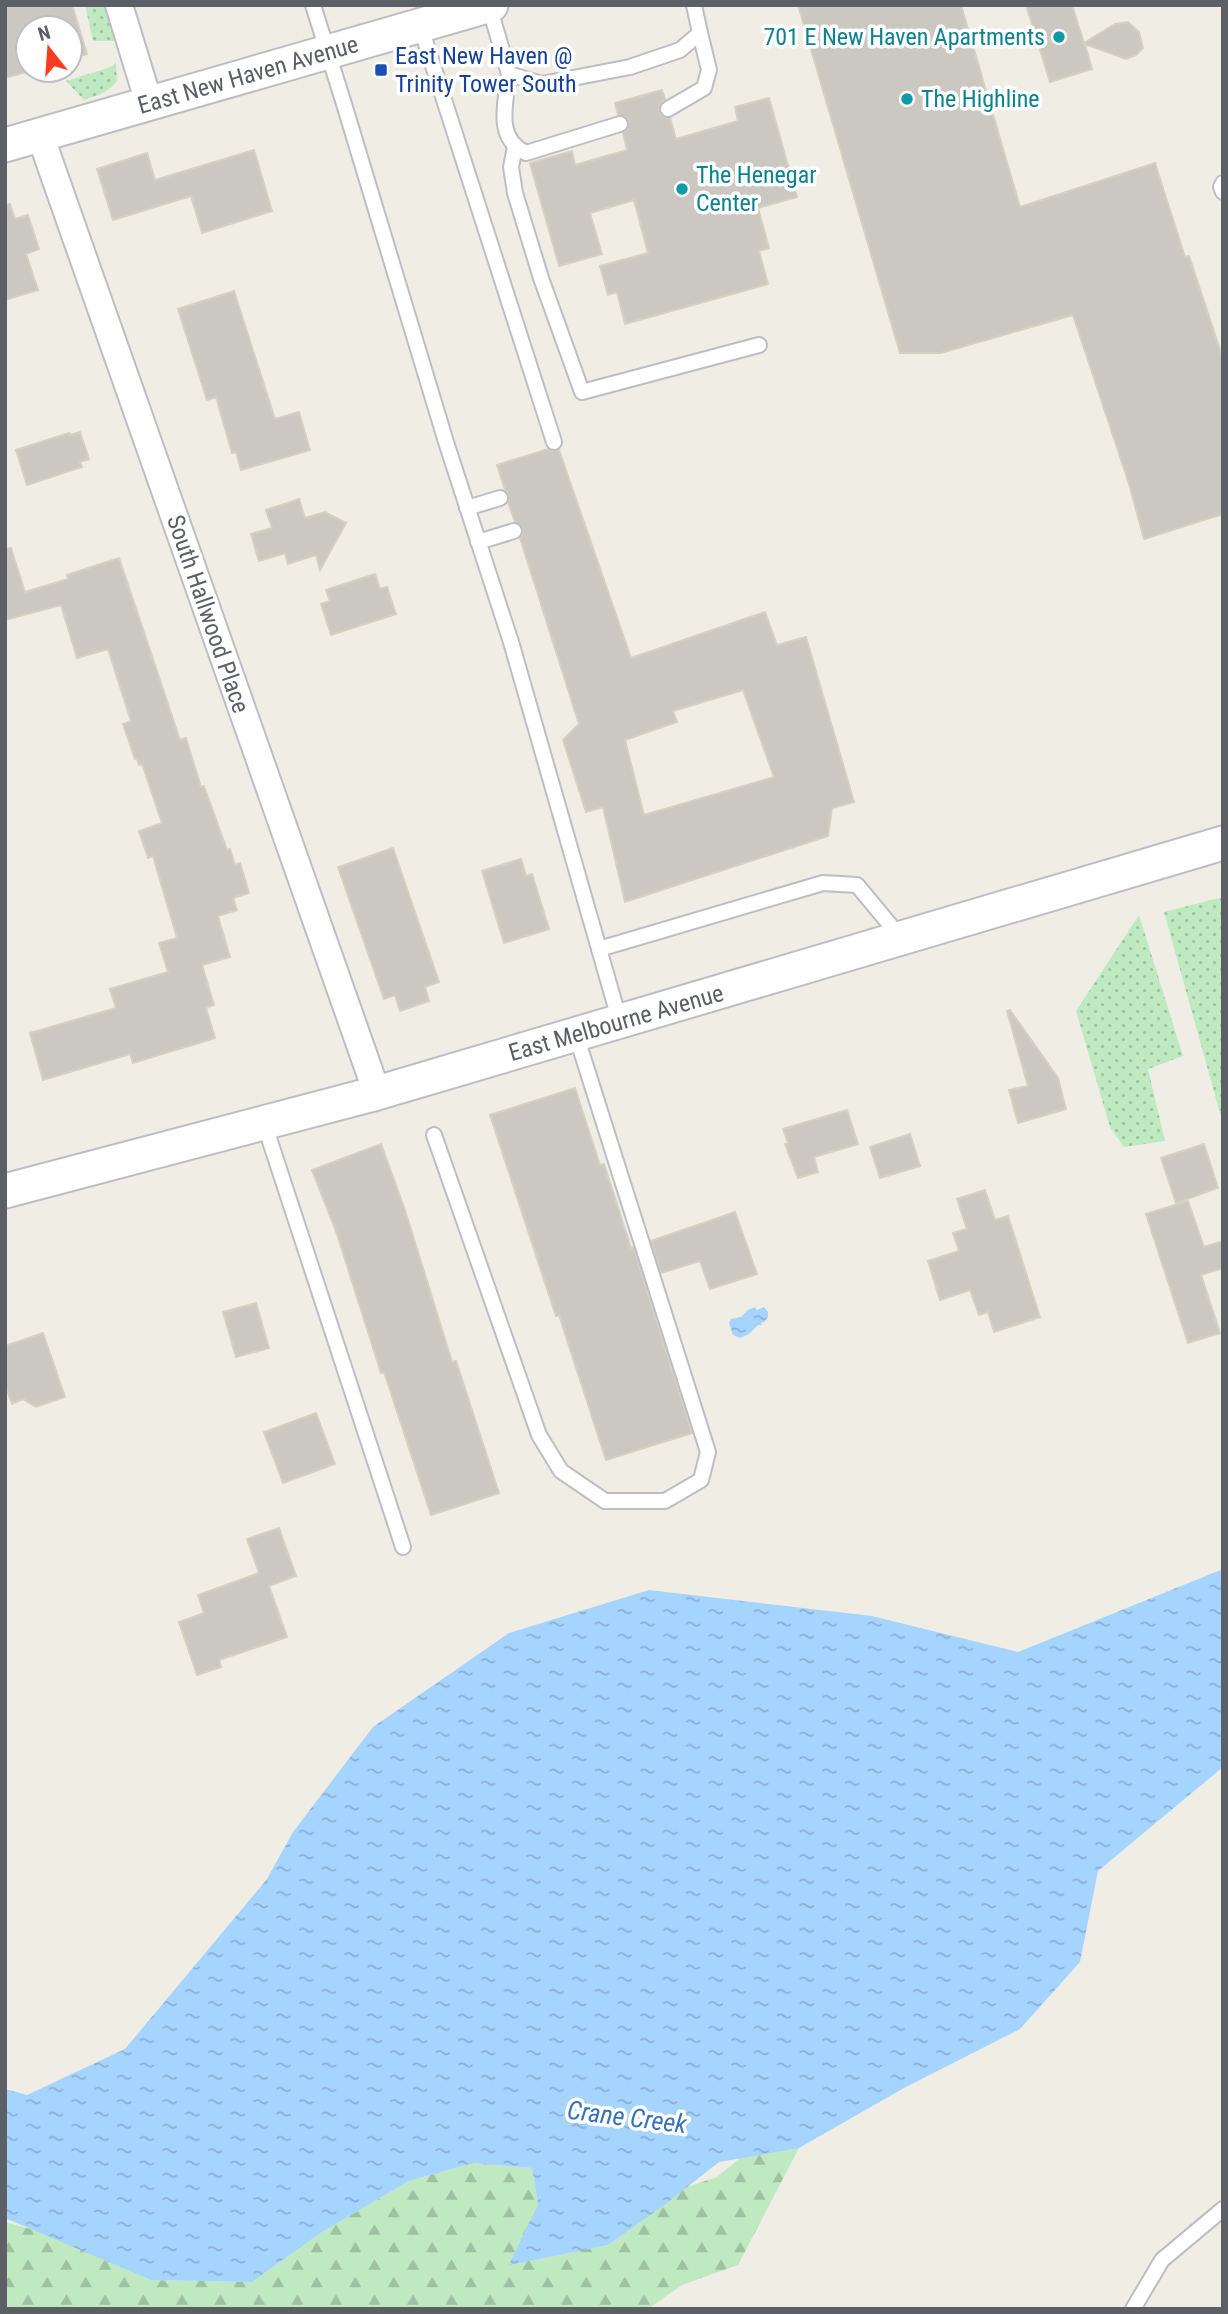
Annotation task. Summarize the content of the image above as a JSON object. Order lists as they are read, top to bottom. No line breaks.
{"streets":{"street":["East New Haven Avenue","South Hallwood Place","East Melbourne Avenue"]},"crossings":[["East New Haven Avenue","South Hallwood Place"],["South Hallwood Place","East Melbourne Avenue"]],"water":["Crane Creek"],"places":{"other":["701 E New Haven Apartments","The Highline","The Henegar Center"],"transit":["East New Haven @ Trinity Tower South"]},"north":"top"}
